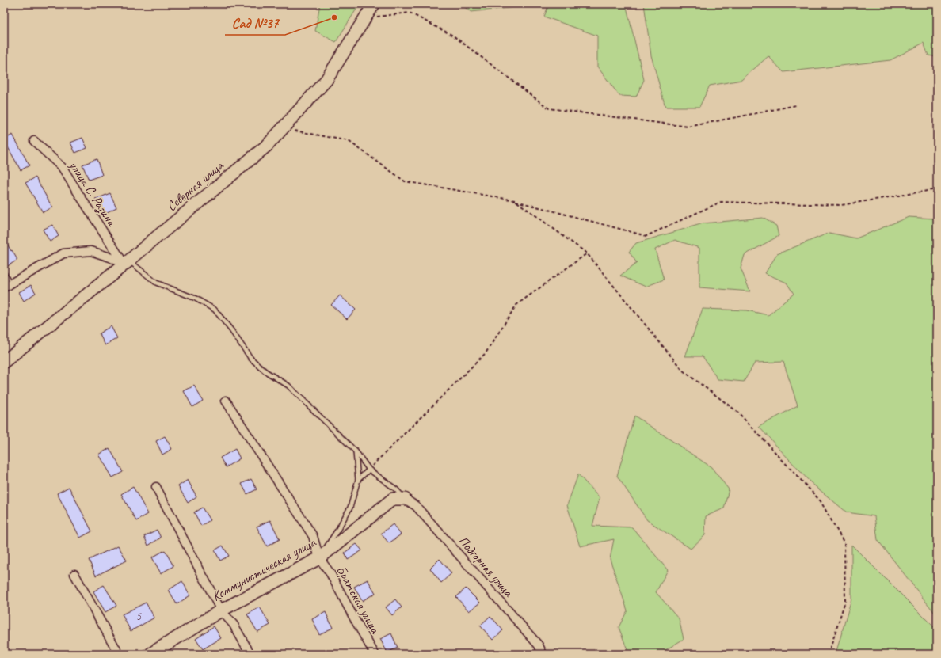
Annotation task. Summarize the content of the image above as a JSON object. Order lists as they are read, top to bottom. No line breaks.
{"streets":{"street":["Северная улица","улица С. Разина","Подгорная улица","Коммунистическая улица","Братская улица"]},"crossings":[["Северная улица","улица С. Разина"],["Подгорная улица","Коммунистическая улица"],["Коммунистическая улица","Братская улица"]],"places":["Сад №37"],"house_numbers":["5"]}
